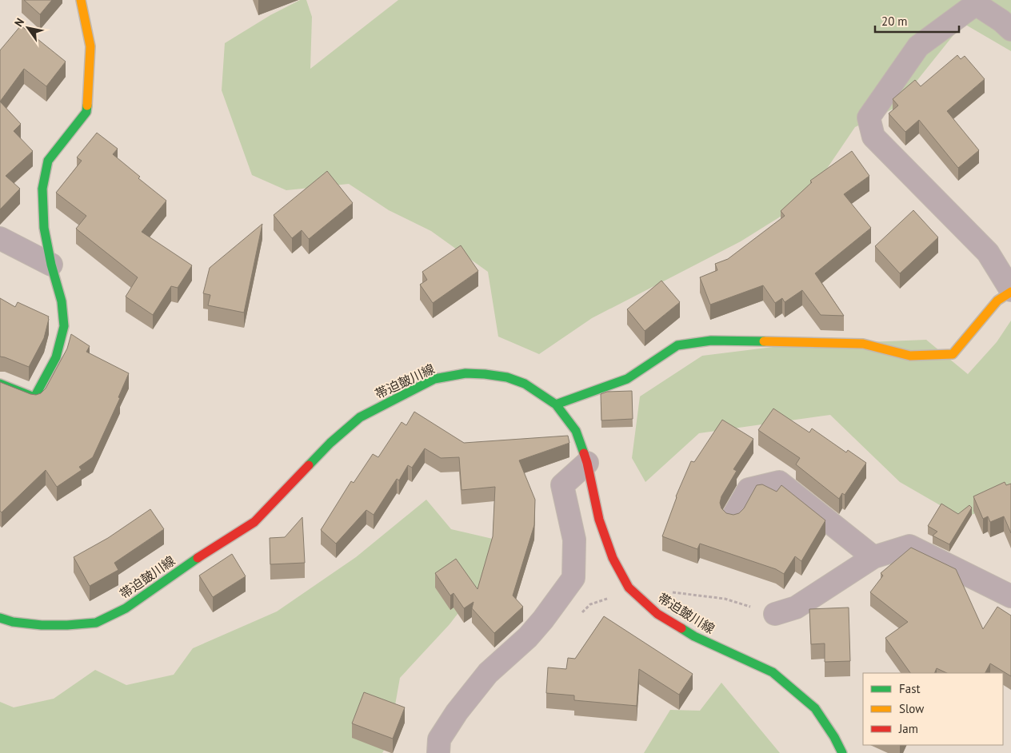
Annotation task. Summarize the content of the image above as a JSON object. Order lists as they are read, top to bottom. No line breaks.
{"streets":{"street":["帯迫皷川線"]},"legend":["Fast","Slow","Jam"],"scale_bar":"20 m","north":"top left"}
